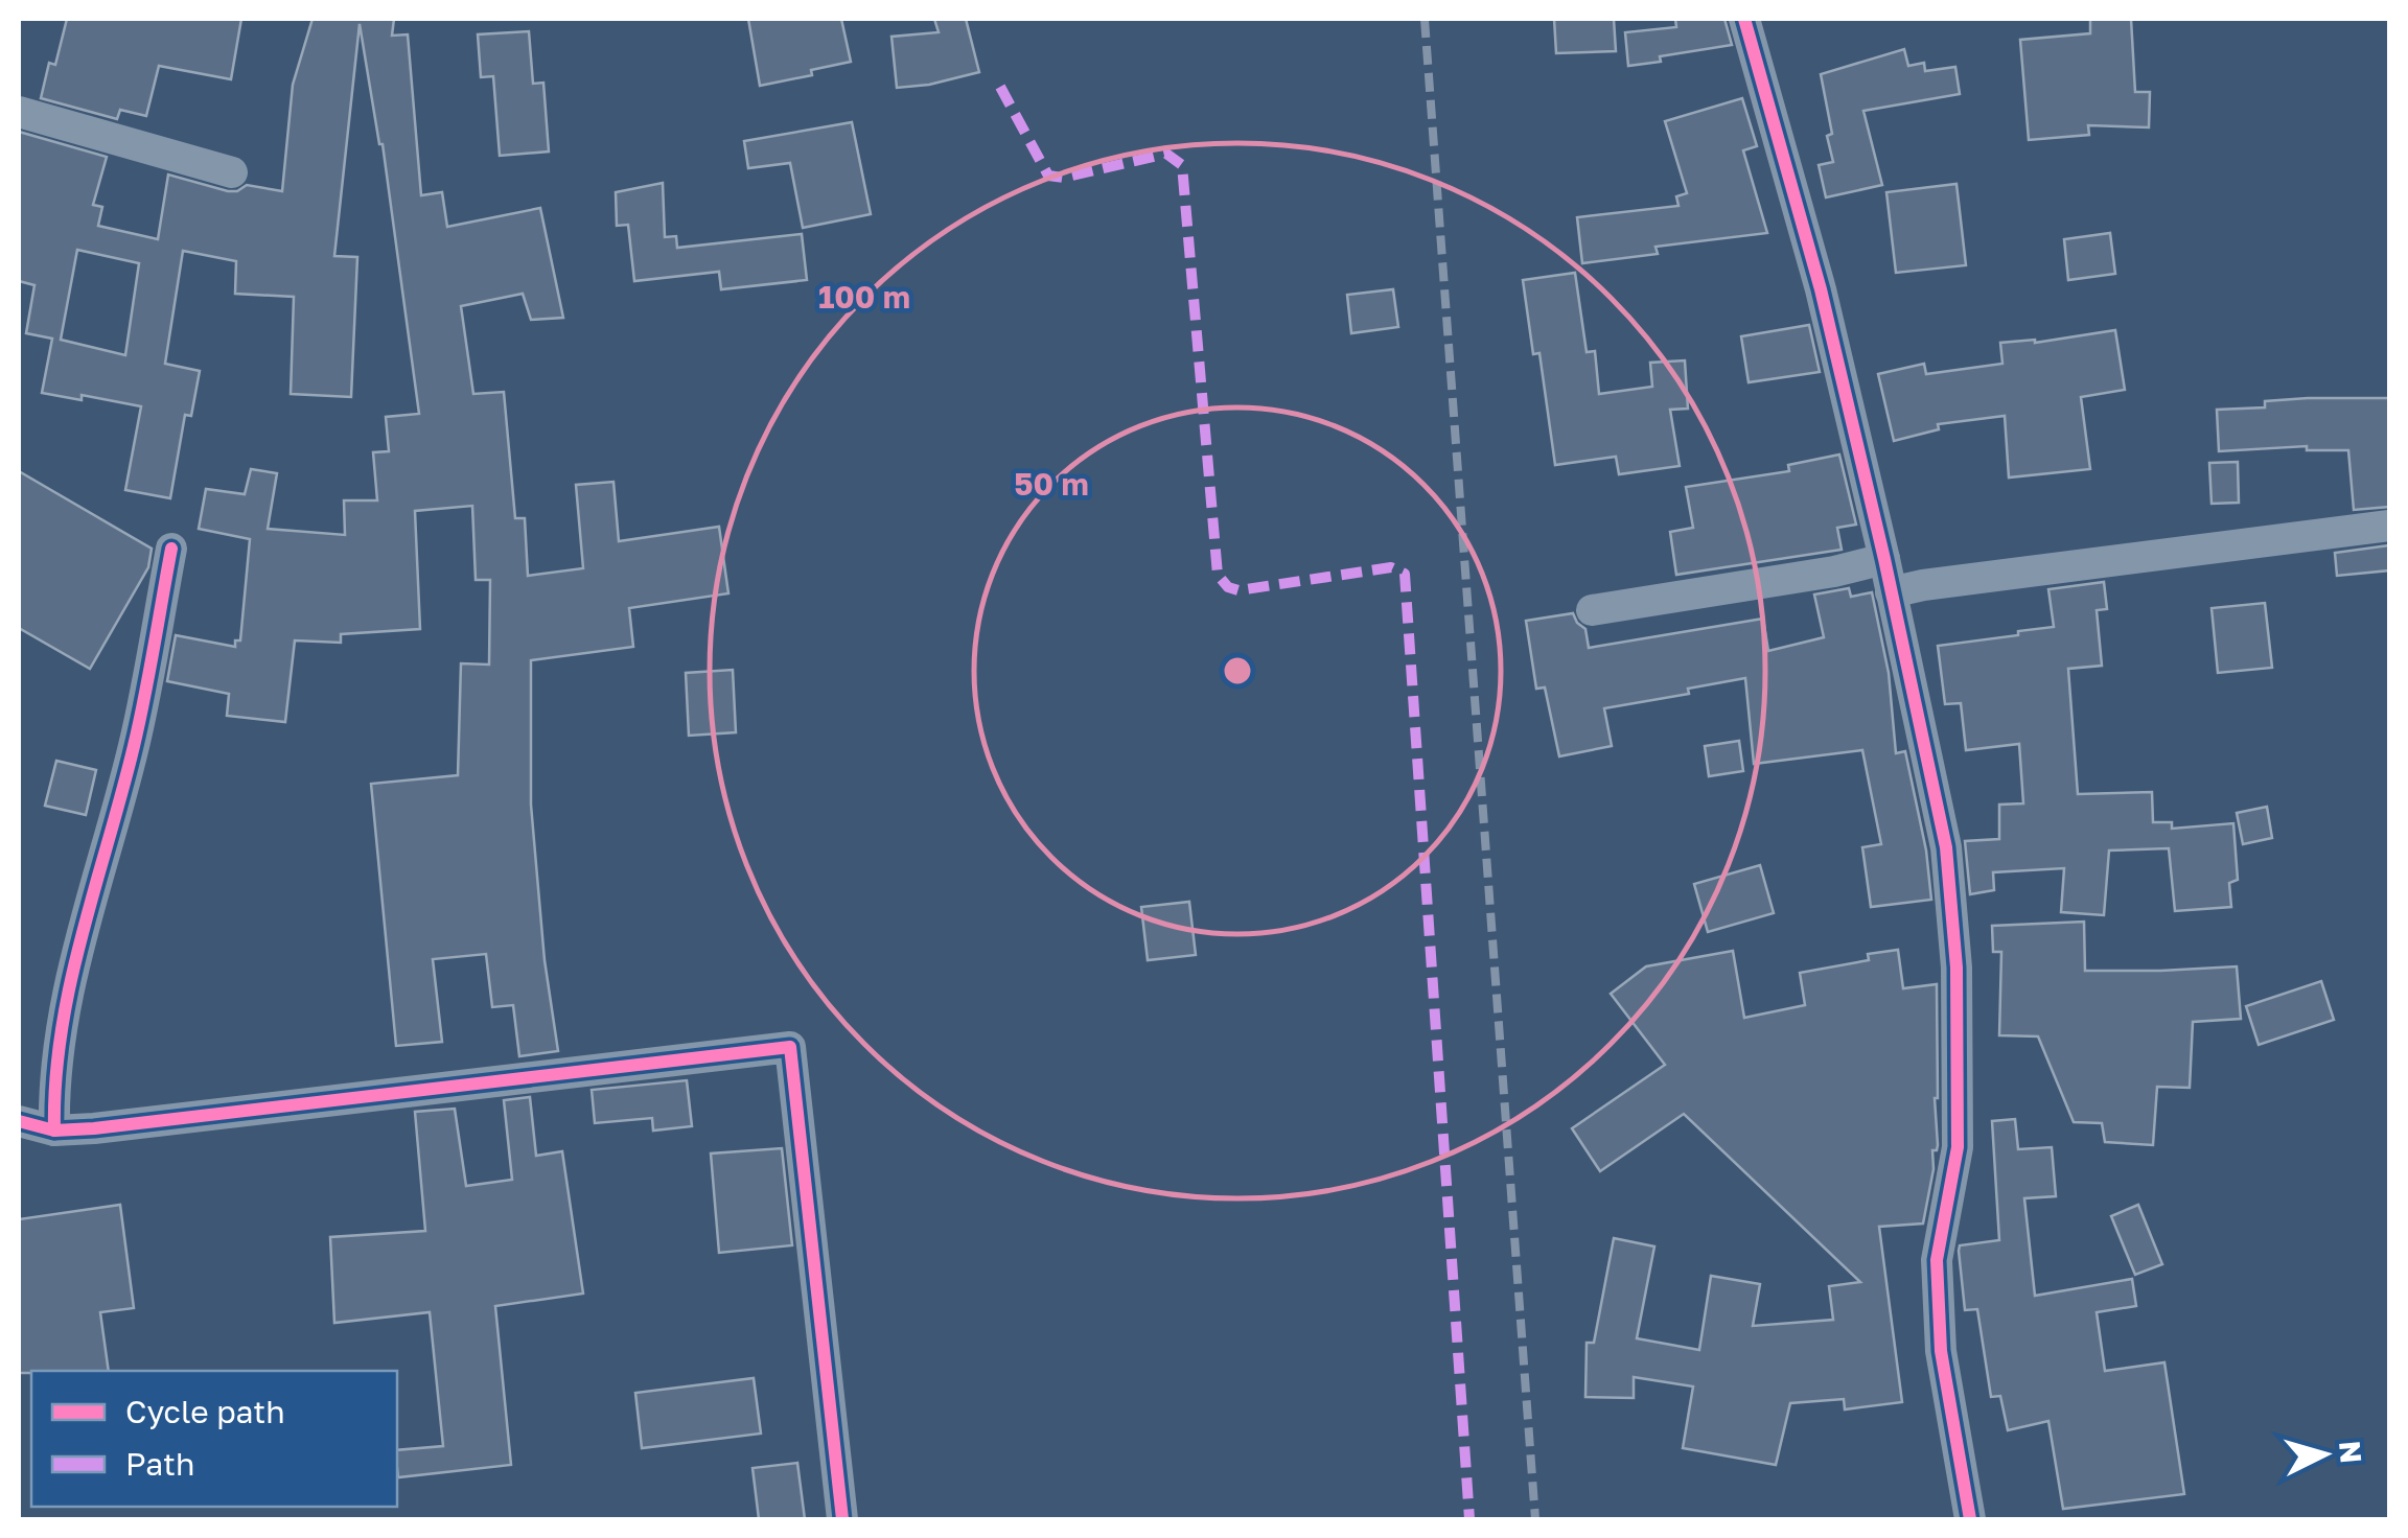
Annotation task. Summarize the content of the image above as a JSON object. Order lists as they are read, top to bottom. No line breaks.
{"legend":["Cycle path","Path"],"north":"right","rings":["100 m","50 m"]}
